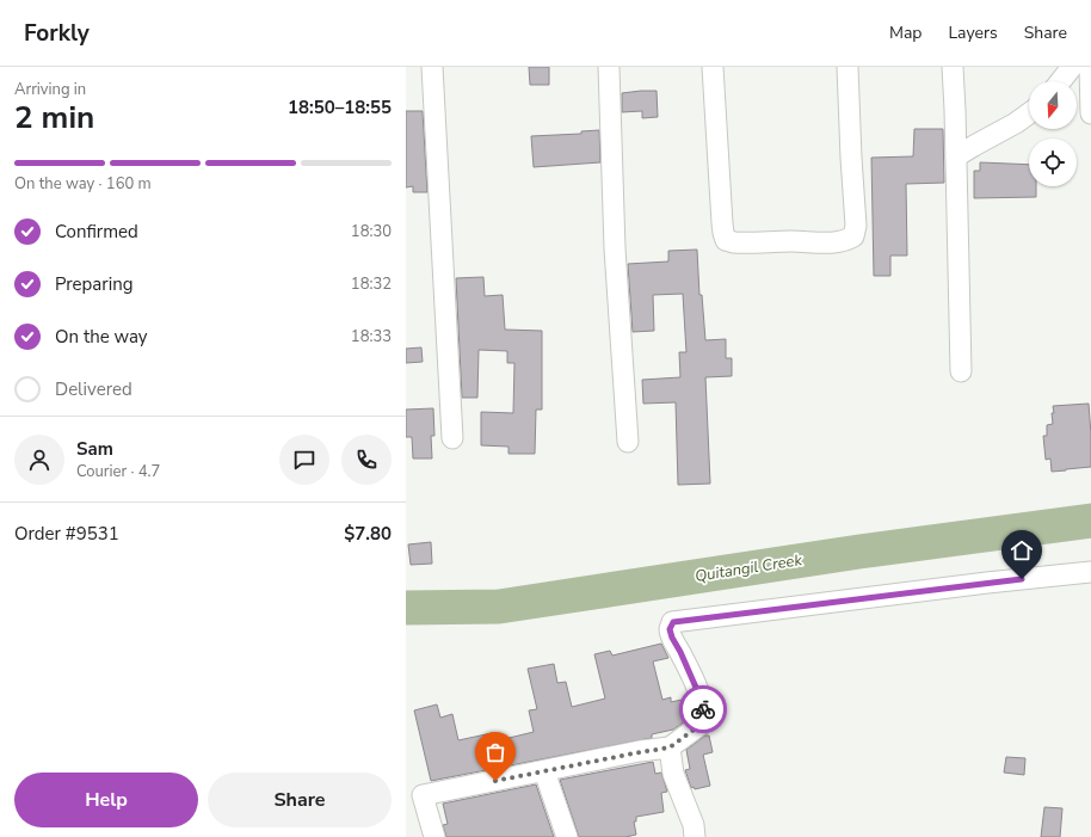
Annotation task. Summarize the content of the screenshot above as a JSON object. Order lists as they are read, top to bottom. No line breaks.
{"water":["Quitangil Creek"],"north":"bottom","page":{"header":"Forkly","nav":["Map","Layers","Share"],"heading":["2 min","Arriving in","18:50–18:55"],"panel":["Sam","Courier · 4.7","Order #9531","$7.80"],"bar":"On the way · 160 m","list":[["Confirmed","18:30"],["Preparing","18:32"],["On the way","18:33"],"Delivered"],"buttons":["Help","Share"]}}
